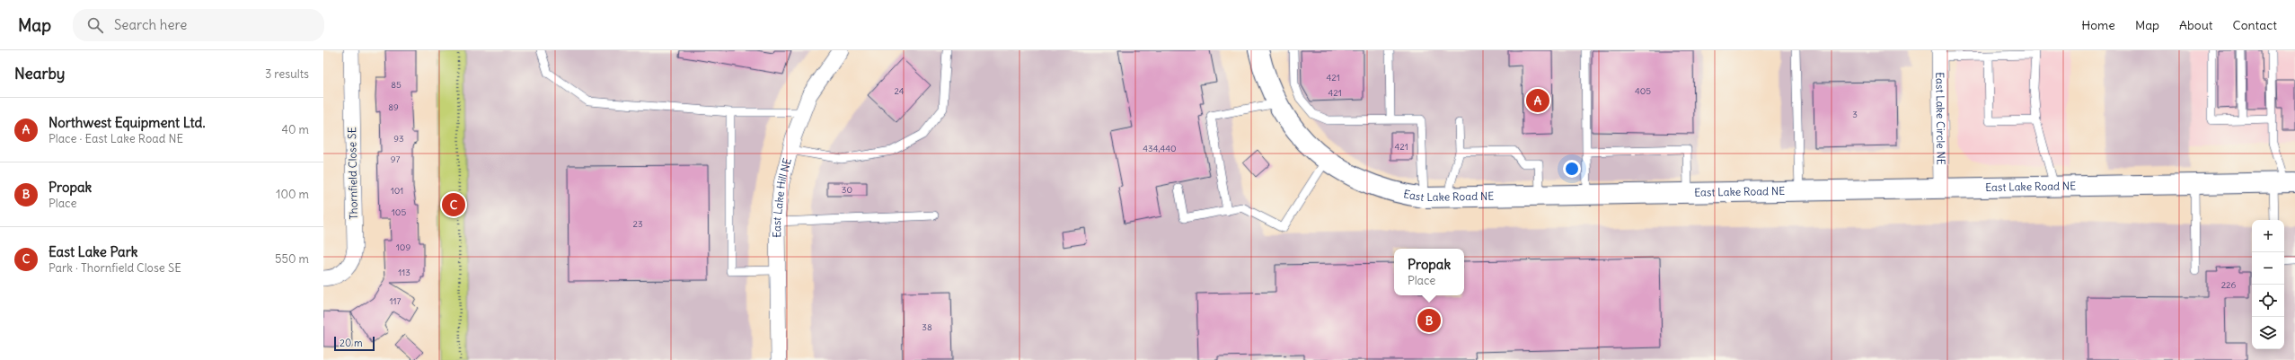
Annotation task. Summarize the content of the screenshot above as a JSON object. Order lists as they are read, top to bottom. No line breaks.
{"streets":{"street":["East Lake Circle NE","Thornfield Close SE","East Lake Road NE","East Lake Hill NE"]},"crossings":[["East Lake Circle NE","East Lake Road NE"]],"house_numbers":["421","85","24","405","421","89","3","93","421","434,440","97","30","101","105","23","109","113","226","117","38"],"scale_bar":"20 m","page":{"header":"Map","search":"Search here","nav":["Home","Map","About","Contact"],"heading":["Nearby","3 results"],"pins":["A","C","B"],"list":[{"mark":"A","name":"Northwest Equipment Ltd.","note":"Place · East Lake Road NE","value":"40 m"},{"mark":"B","name":"Propak","note":"Place","value":"100 m"},{"mark":"C","name":"East Lake Park","note":"Park · Thornfield Close SE","value":"550 m"}],"map_buttons":["+","−"],"popup":["Propak","Place"],"scale":"20 m"}}
